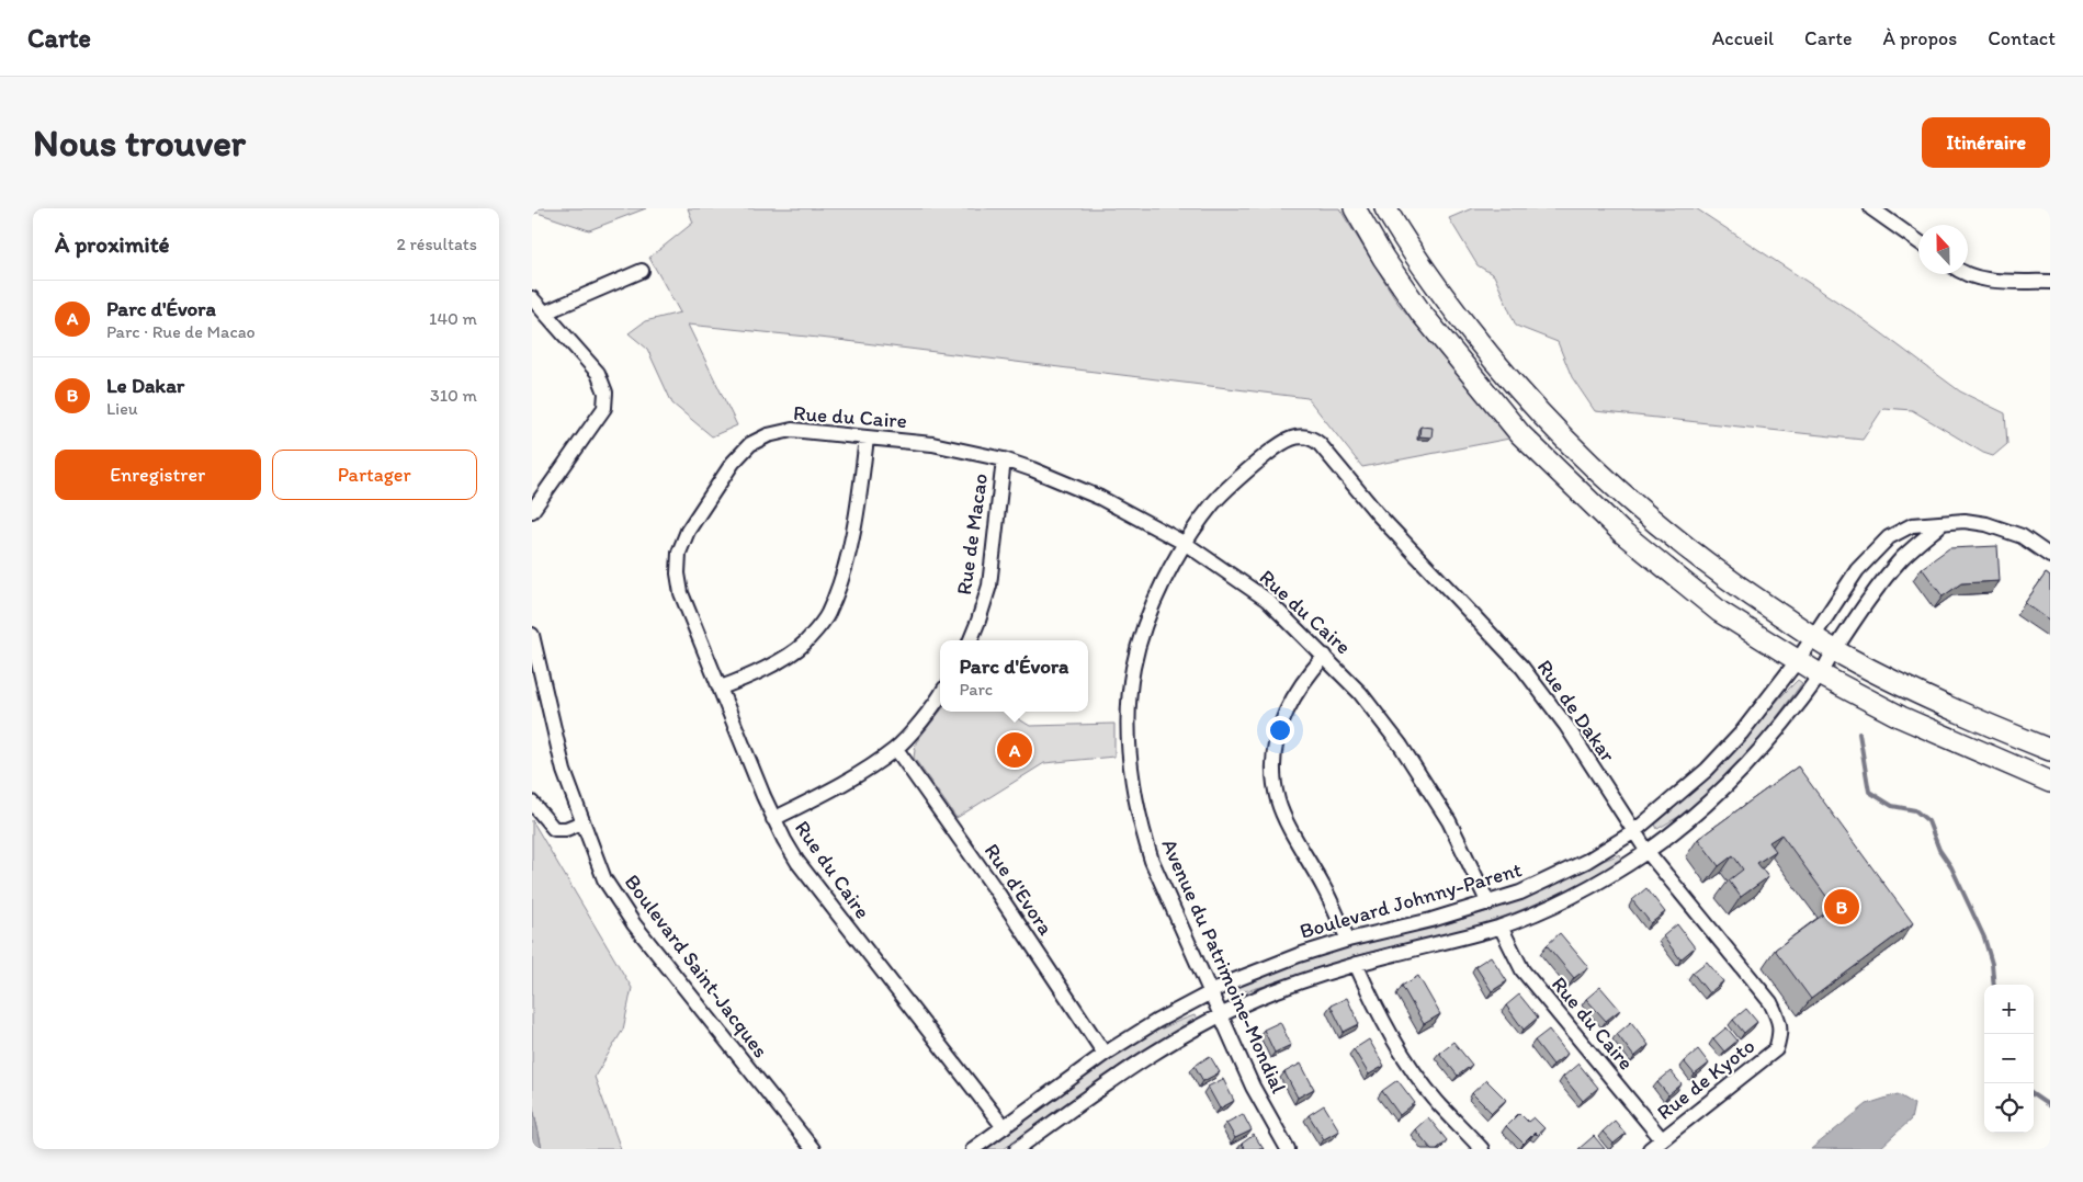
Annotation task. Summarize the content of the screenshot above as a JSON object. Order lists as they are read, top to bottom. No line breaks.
{"streets":{"street":["Rue du Caire","Rue de Macao","Rue de Dakar","Rue d'Evora","Boulevard Johnny-Parent","Boulevard Saint-Jacques","Avenue du Patrimoine-Mondial","Rue de Kyoto"]},"crossings":[["Rue du Caire","Rue de Macao"],["Rue du Caire","Boulevard Johnny-Parent"],["Rue du Caire","Avenue du Patrimoine-Mondial"],["Rue du Caire","Rue de Kyoto"],["Rue de Dakar","Boulevard Johnny-Parent"],["Rue de Dakar","Avenue du Patrimoine-Mondial"],["Rue de Dakar","Rue de Kyoto"],["Rue d'Evora","Boulevard Johnny-Parent"],["Boulevard Johnny-Parent","Avenue du Patrimoine-Mondial"]],"north":"top","page":{"header":"Carte","nav":["Accueil","Carte","À propos","Contact"],"buttons":["Itinéraire",["Enregistrer","Partager"]],"title":"Nous trouver","heading":["À proximité","2 résultats"],"list":[{"mark":"A","name":"Parc d'Évora","note":"Parc · Rue de Macao","value":"140 m"},{"mark":"B","name":"Le Dakar","note":"Lieu","value":"310 m"}],"popup":["Parc d'Évora","Parc"],"pins":["A","B"],"map_buttons":["+","−"]}}
